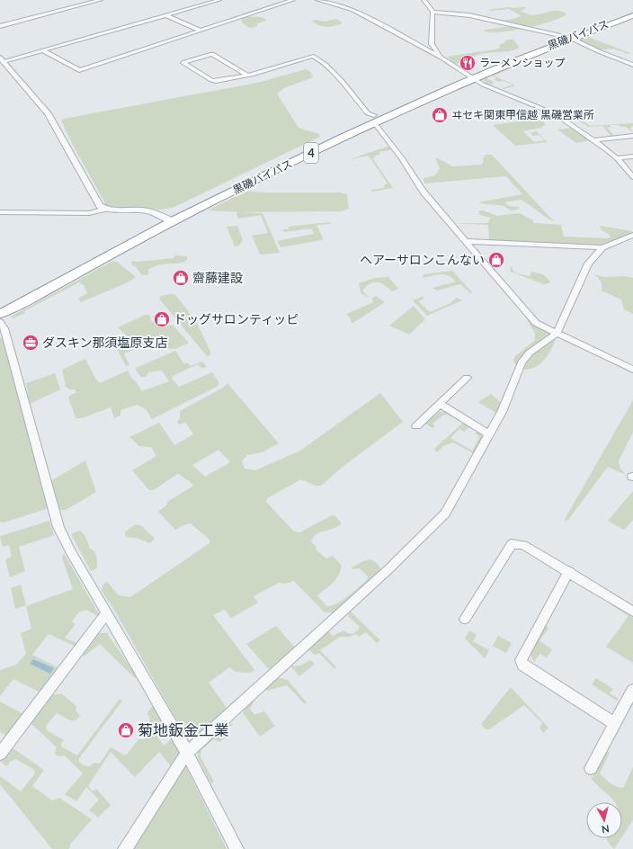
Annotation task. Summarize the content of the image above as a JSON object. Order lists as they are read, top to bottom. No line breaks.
{"streets":{"highway":["黒磯バイパス","4"]},"places":{"restaurant":["ラーメンショップ"],"shop":["ヰセキ関東甲信越 黒磯営業所","ヘアーサロンこんない","齋藤建設","ドッグサロンティッピ","菊地鈑金工業"],"office":["ダスキン那須塩原支店"]},"north":"bottom"}
